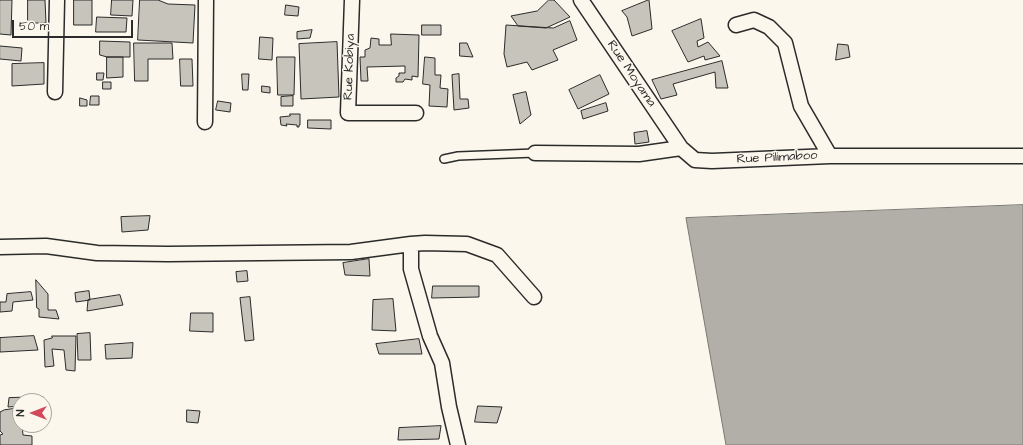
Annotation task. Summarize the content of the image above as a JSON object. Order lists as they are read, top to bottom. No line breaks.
{"streets":{"street":["Rue Kobiya","Rue Moyama","Rue Pilimaboo"]},"crossings":[["Rue Moyama","Rue Pilimaboo"]],"scale_bar":"50 m","north":"left"}
